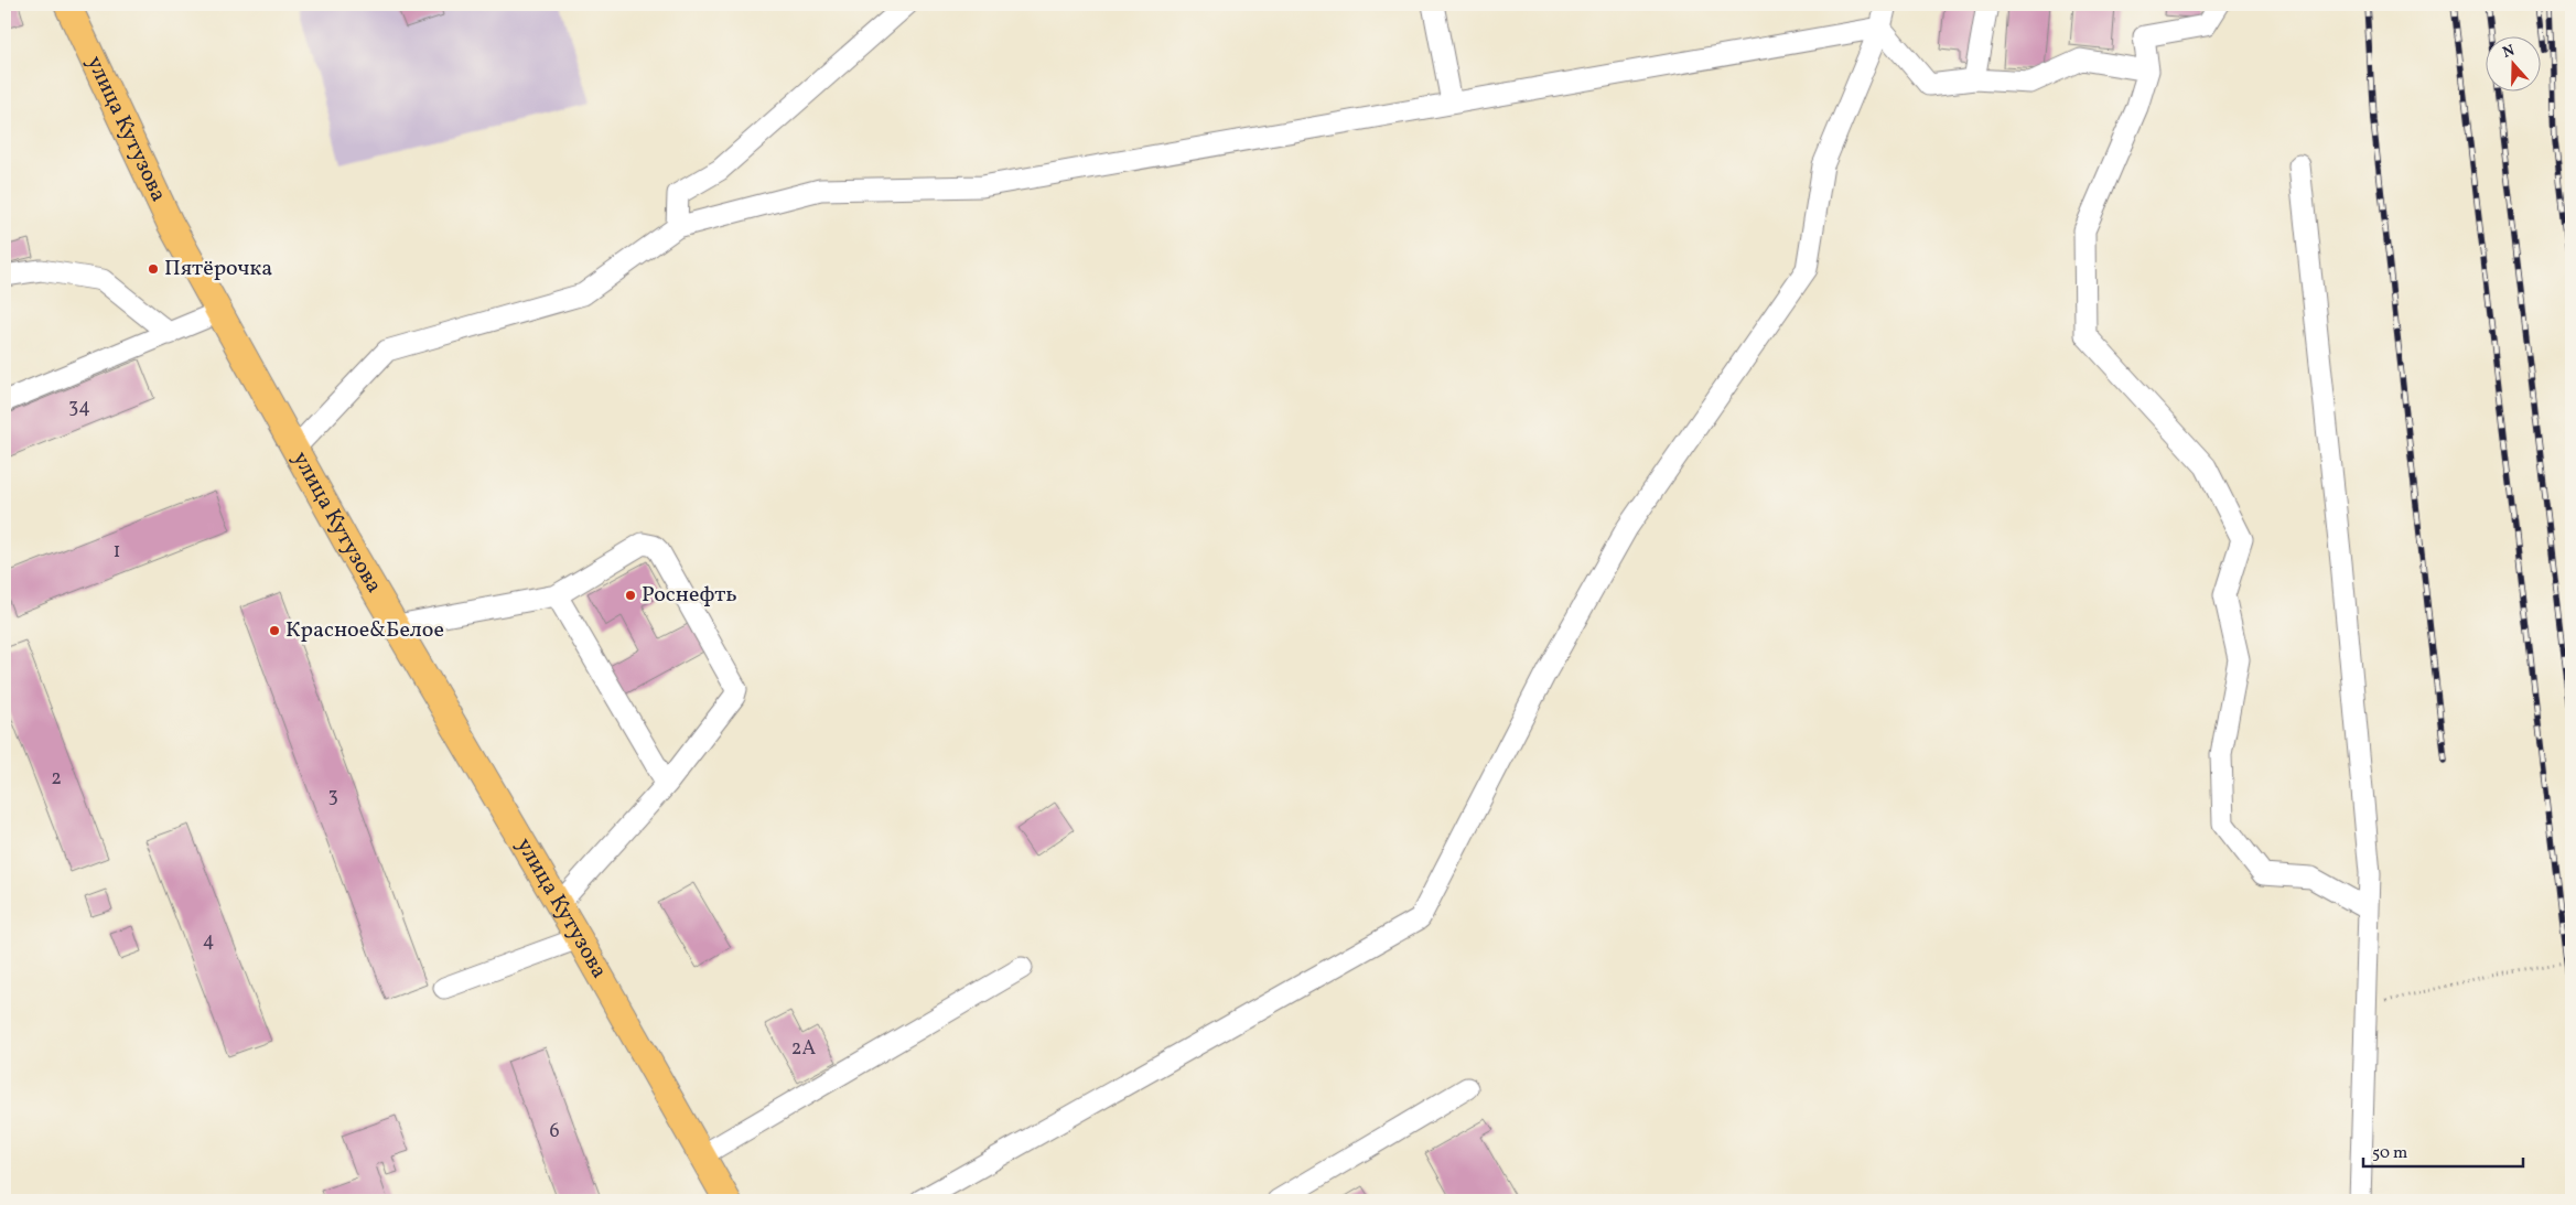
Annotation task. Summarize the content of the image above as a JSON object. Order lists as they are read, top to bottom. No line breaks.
{"streets":{"main road":["улица Кутузова"]},"places":["Пятёрочка","Роснефть","Красное&Белое"],"house_numbers":["34","1","2","3","4","2А","6"],"scale_bar":"50 m","north":"top"}
